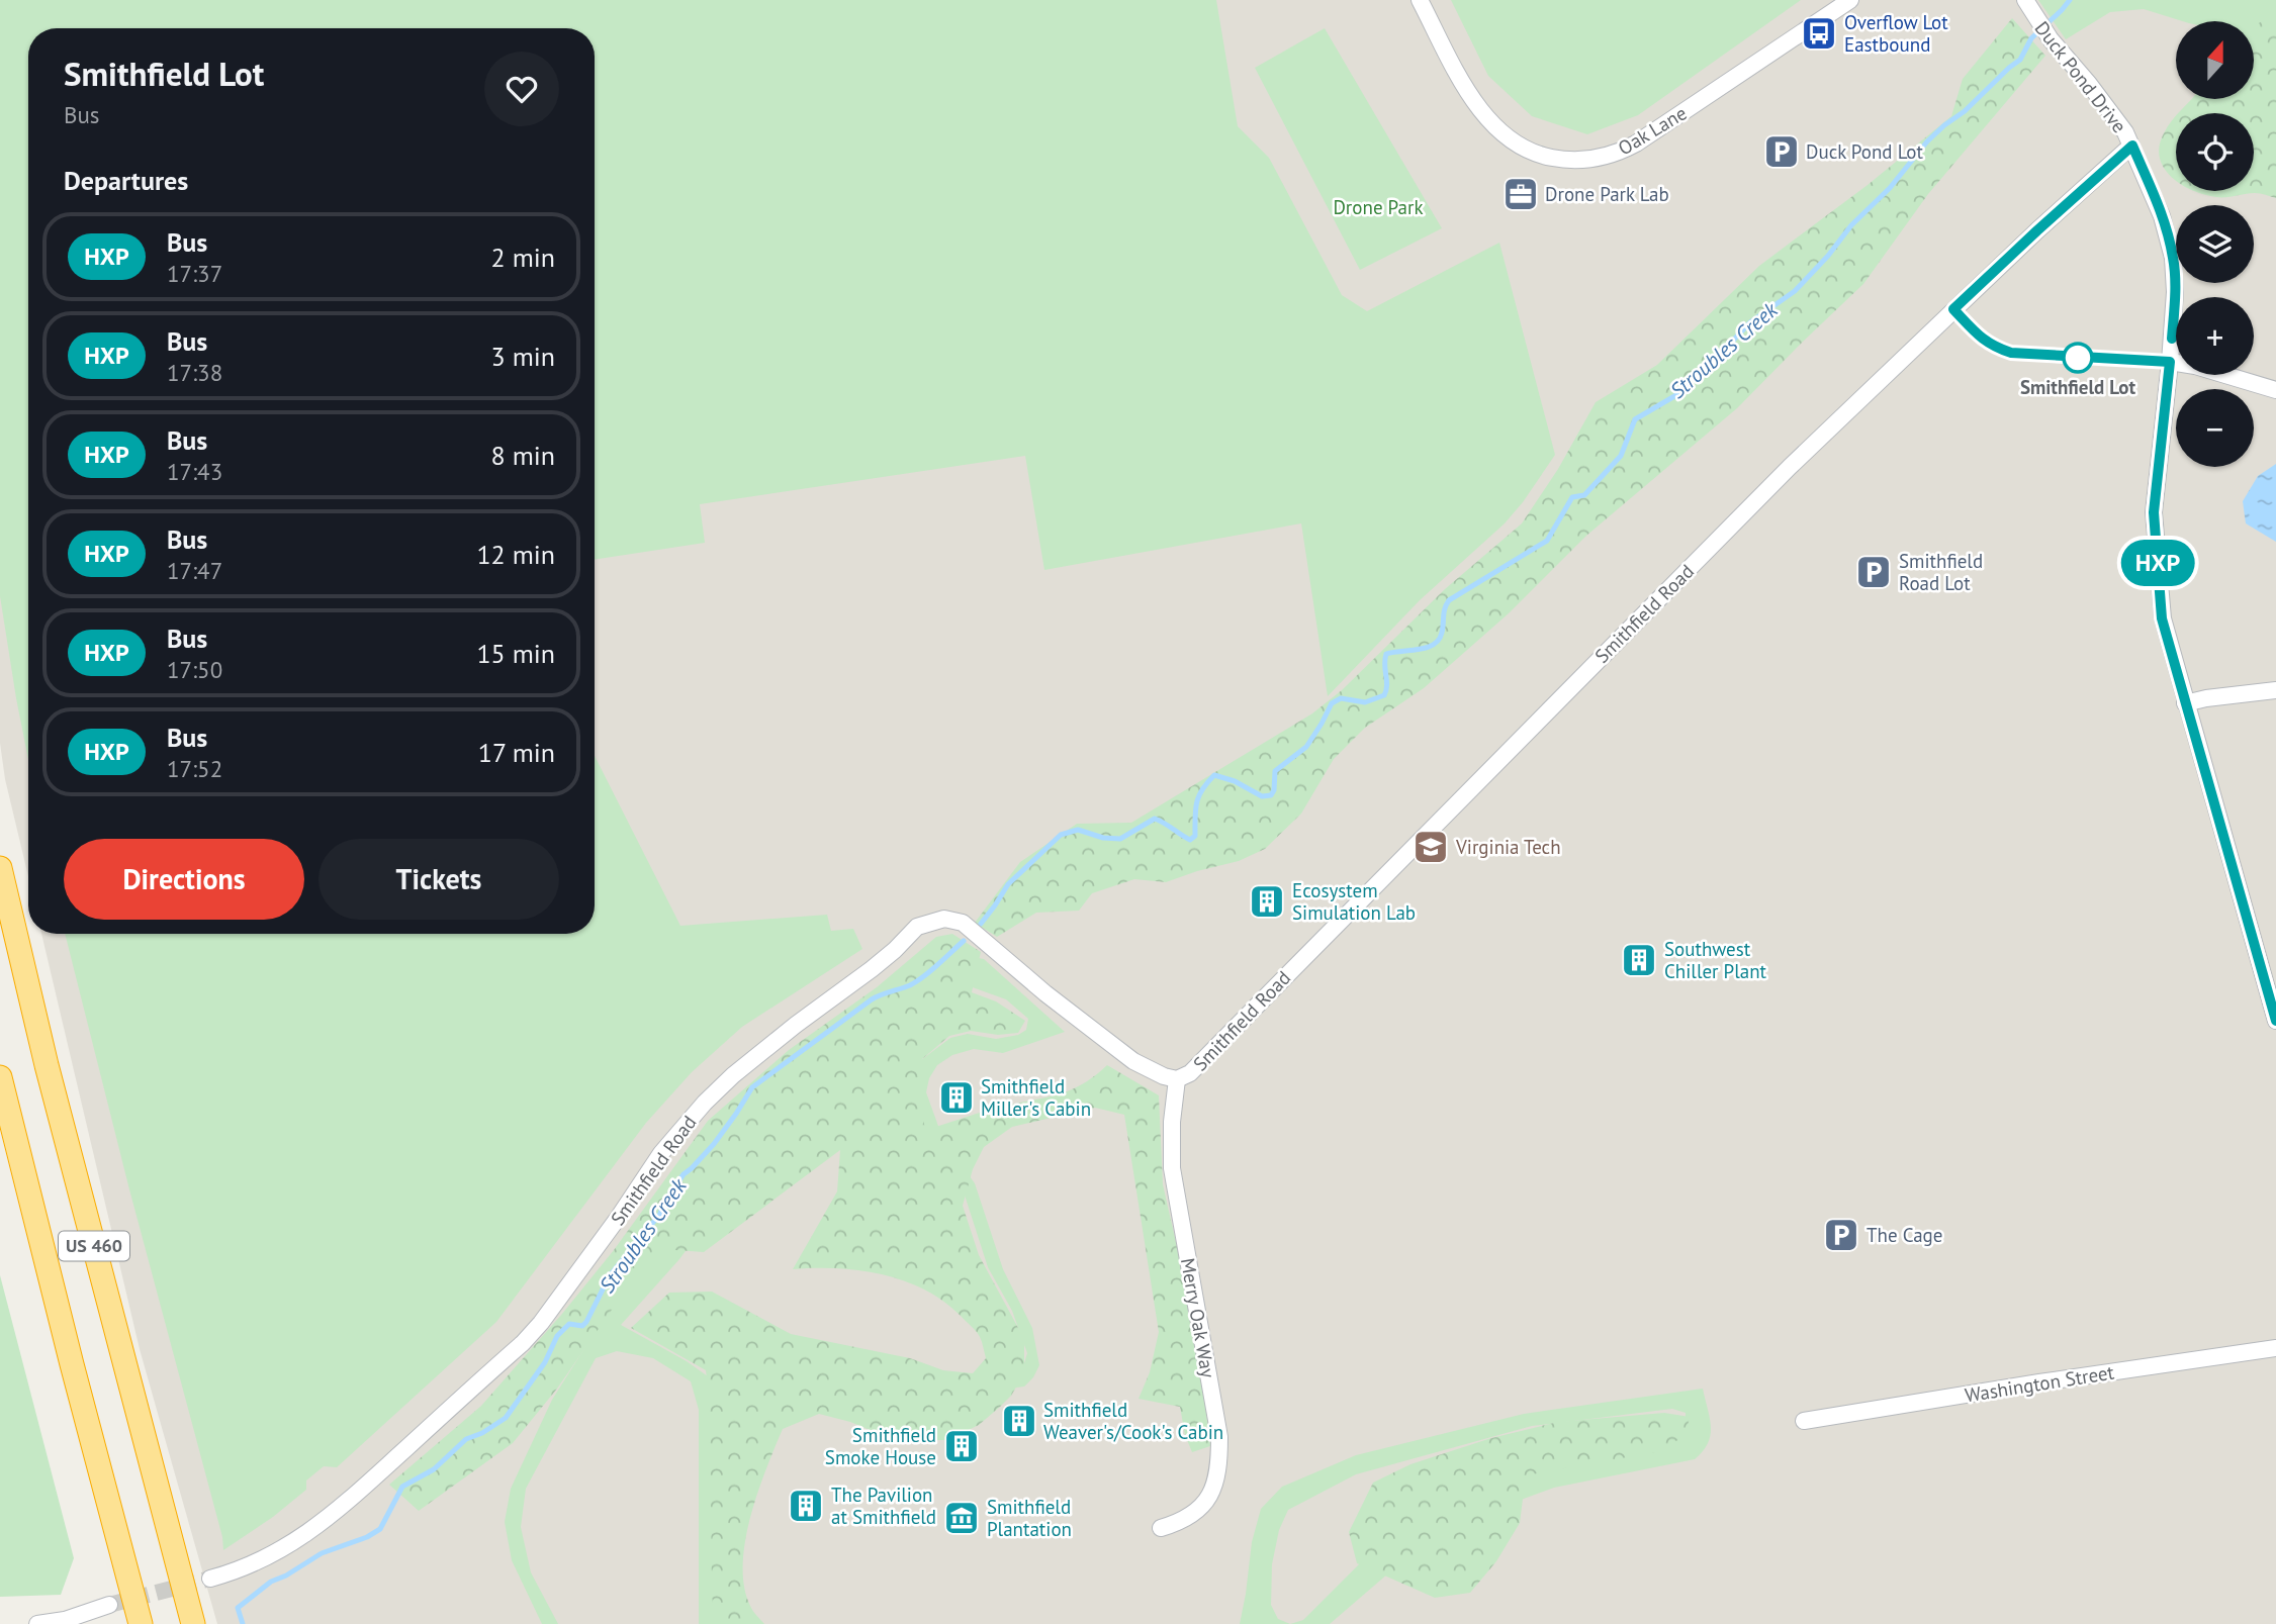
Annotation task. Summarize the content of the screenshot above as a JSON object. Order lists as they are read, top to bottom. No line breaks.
{"streets":{"highway":["US 460"],"street":["Duck Pond Drive","Oak Lane","Smithfield Road","Merry Oak Way","Washington Street"]},"crossings":[["Duck Pond Drive","Smithfield Road"],["Smithfield Road","Merry Oak Way"]],"water":["Stroubles Creek"],"parks":["Drone Park"],"places":{"bus stop":["Overflow Lot Eastbound"],"parking":["Duck Pond Lot","Smithfield Road Lot","The Cage"],"office":["Drone Park Lab"],"other":["Smithfield Lot"],"school or university":["Virginia Tech"],"building":["Ecosystem Simulation Lab","Southwest Chiller Plant","Smithfield Miller's Cabin","Smithfield Weaver's/Cook's Cabin","Smithfield Smoke House","The Pavilion at Smithfield"],"museum":["Smithfield Plantation"]},"lines":["bus line HXP"],"north":"top","page":{"on_map":"HXP","map_buttons":["+","−"],"heading":[["Smithfield Lot","Bus"],"Departures"],"list":[{"mark":"HXP","name":"Bus","note":"17:37","value":"2 min"},{"mark":"HXP","name":"Bus","note":"17:38","value":"3 min"},{"mark":"HXP","name":"Bus","note":"17:43","value":"8 min"},{"mark":"HXP","name":"Bus","note":"17:47","value":"12 min"},{"mark":"HXP","name":"Bus","note":"17:50","value":"15 min"},{"mark":"HXP","name":"Bus","note":"17:52","value":"17 min"}],"buttons":["Directions","Tickets"]}}
